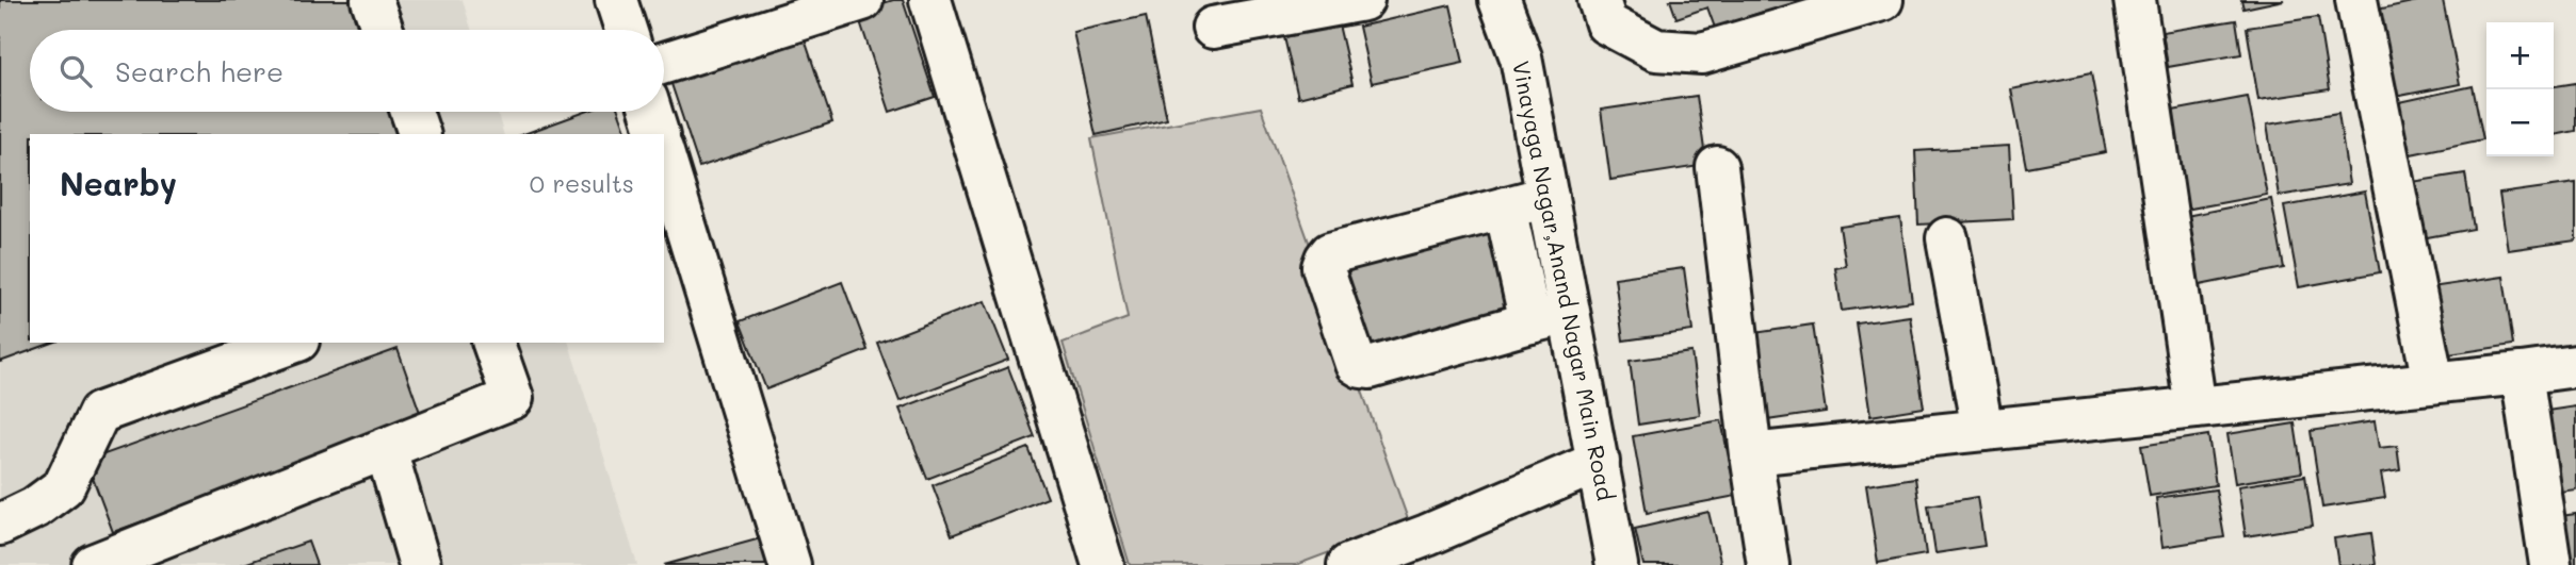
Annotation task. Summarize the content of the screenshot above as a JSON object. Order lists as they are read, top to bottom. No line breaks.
{"streets":{"street":["Vinayaga Nagar,Anand Nagar Main Road"]},"page":{"map_buttons":["+","−"],"search":"Search here","heading":["Nearby","0 results"]}}
